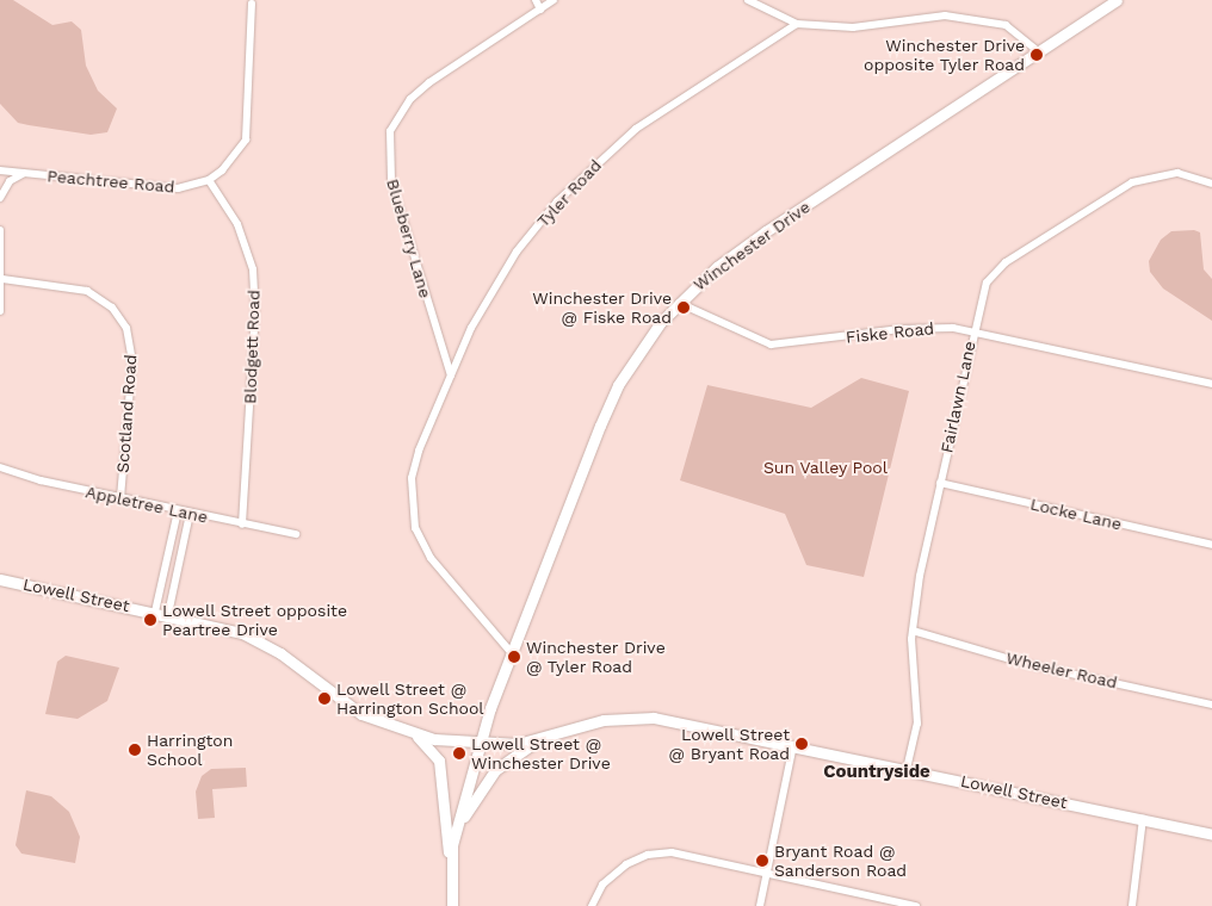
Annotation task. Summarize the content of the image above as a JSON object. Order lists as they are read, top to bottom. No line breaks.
{"streets":{"main road":["Winchester Drive","Lowell Street"],"street":["Peachtree Road","Tyler Road","Blueberry Lane","Fiske Road","Blodgett Road","Fairlawn Lane","Scotland Road","Appletree Lane","Locke Lane","Wheeler Road"]},"crossings":[["Peachtree Road","Blodgett Road"],["Tyler Road","Blueberry Lane"],["Tyler Road","Winchester Drive"],["Winchester Drive","Fiske Road"],["Winchester Drive","Lowell Street"],["Fiske Road","Fairlawn Lane"],["Blodgett Road","Appletree Lane"],["Fairlawn Lane","Locke Lane"],["Fairlawn Lane","Lowell Street"],["Fairlawn Lane","Wheeler Road"],["Scotland Road","Appletree Lane"]],"districts":["Countryside"],"parks":["Sun Valley Pool"],"places":["Winchester Drive opposite Tyler Road","Winchester Drive @ Fiske Road","Lowell Street opposite Peartree Drive","Winchester Drive @ Tyler Road","Lowell Street @ Harrington School","Lowell Street @ Bryant Road","Harrington School","Lowell Street @ Winchester Drive","Bryant Road @ Sanderson Road"]}
